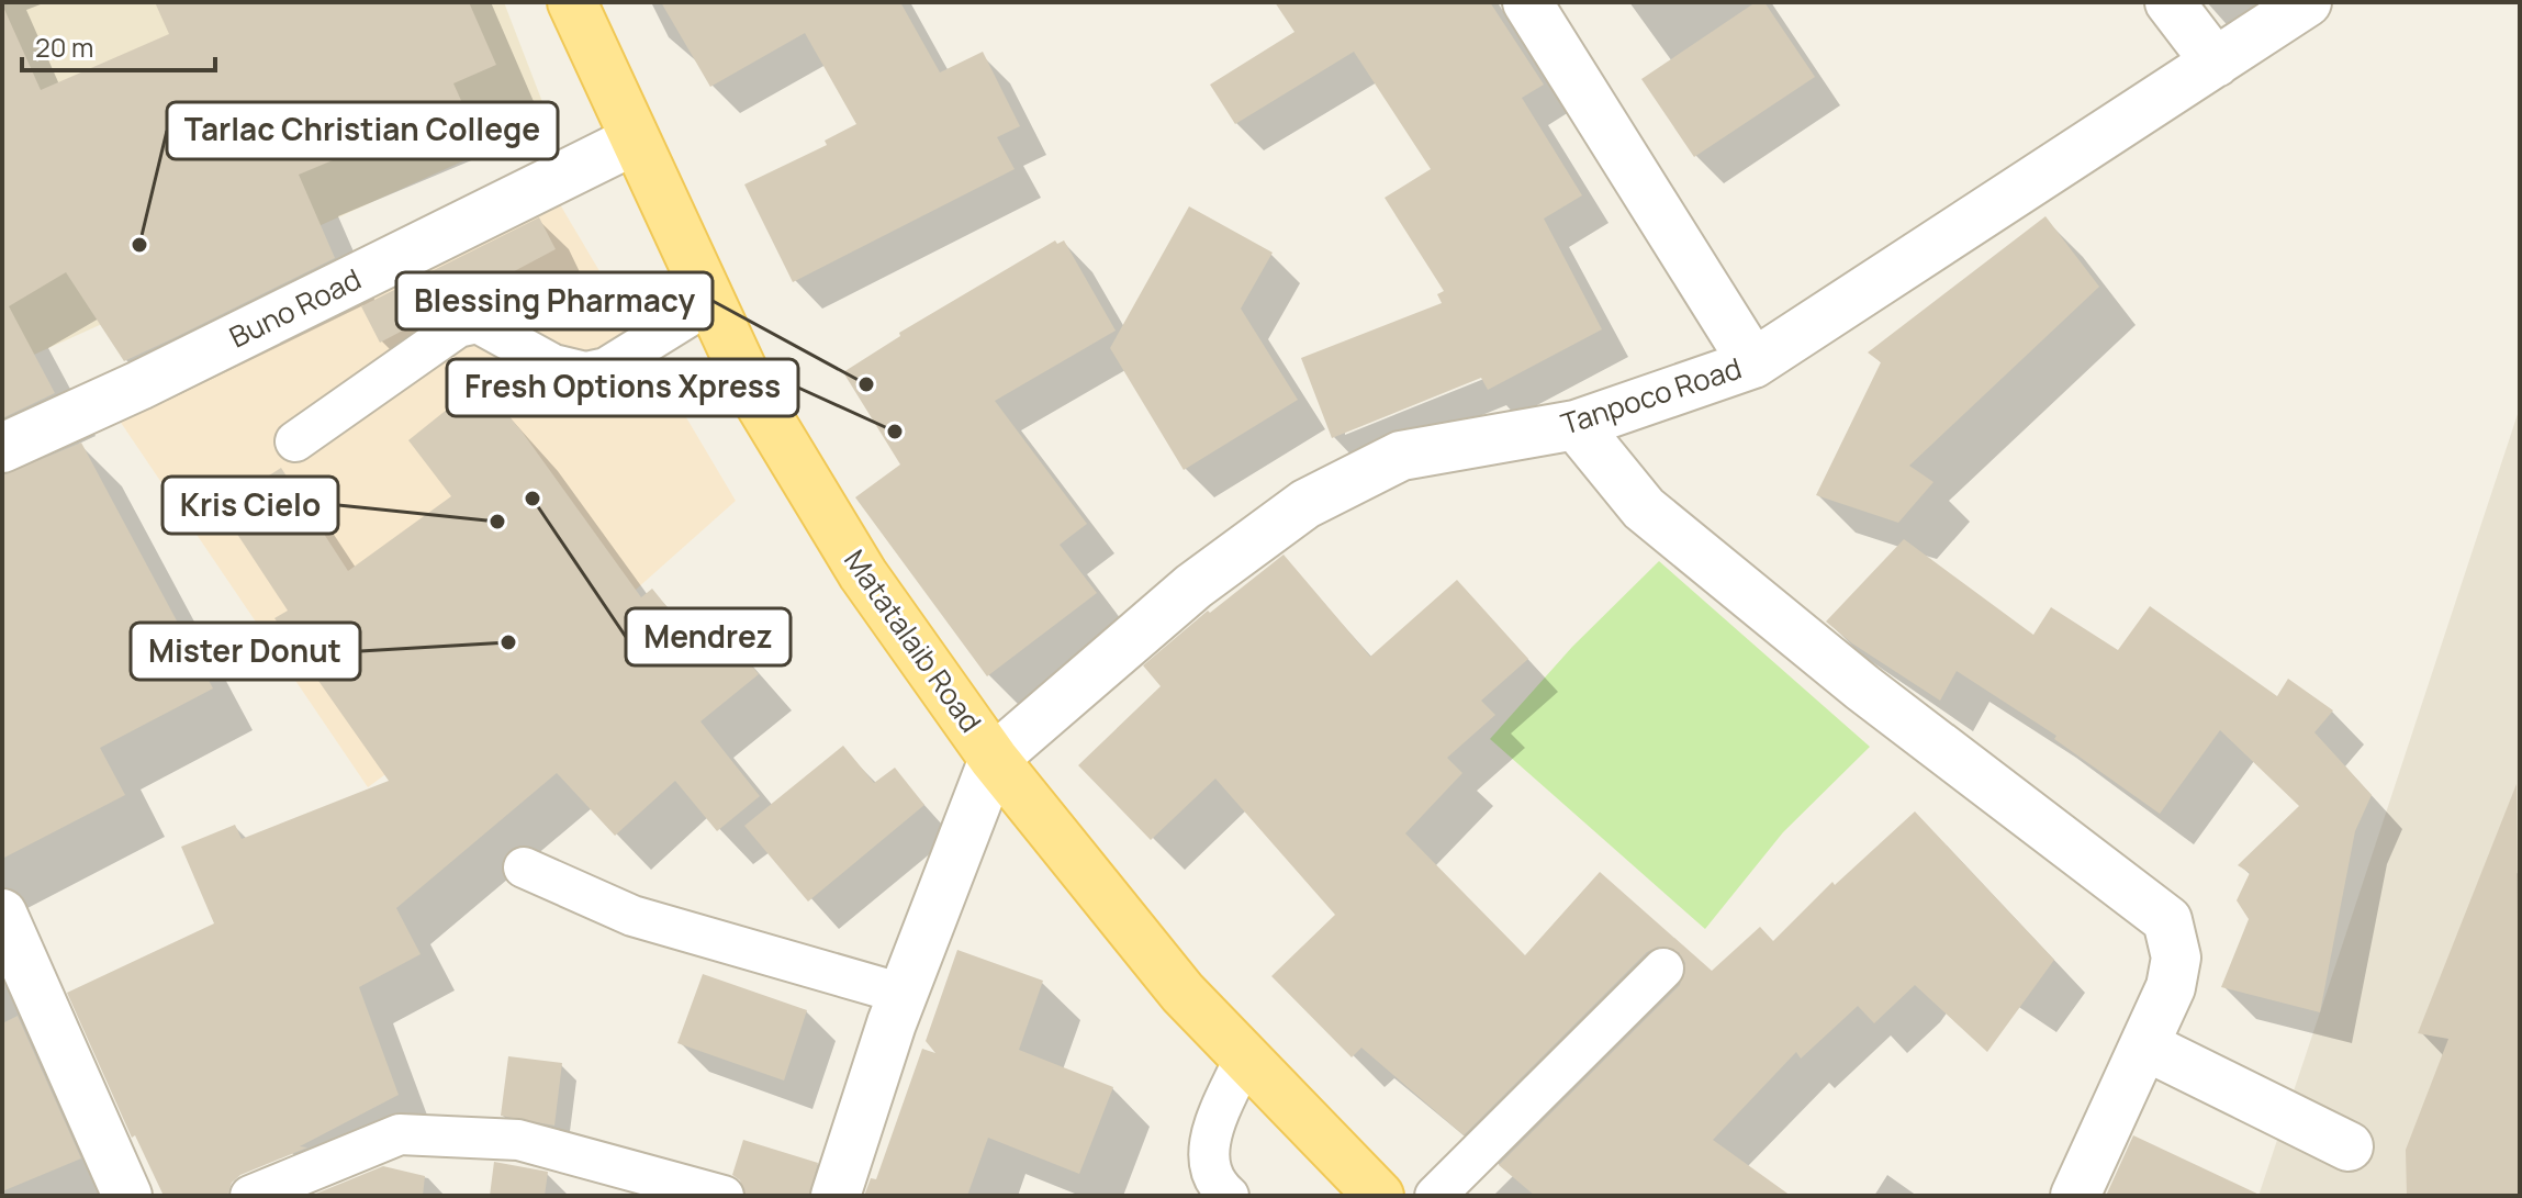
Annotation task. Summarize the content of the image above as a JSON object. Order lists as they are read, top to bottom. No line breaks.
{"streets":{"main road":["Matatalaib Road"],"street":["Buno Road","Tanpoco Road"]},"crossings":[["Buno Road","Matatalaib Road"],["Tanpoco Road","Matatalaib Road"]],"places":["Tarlac Christian College","Blessing Pharmacy","Fresh Options Xpress","Mendrez","Kris Cielo","Mister Donut"],"scale_bar":"20 m"}
